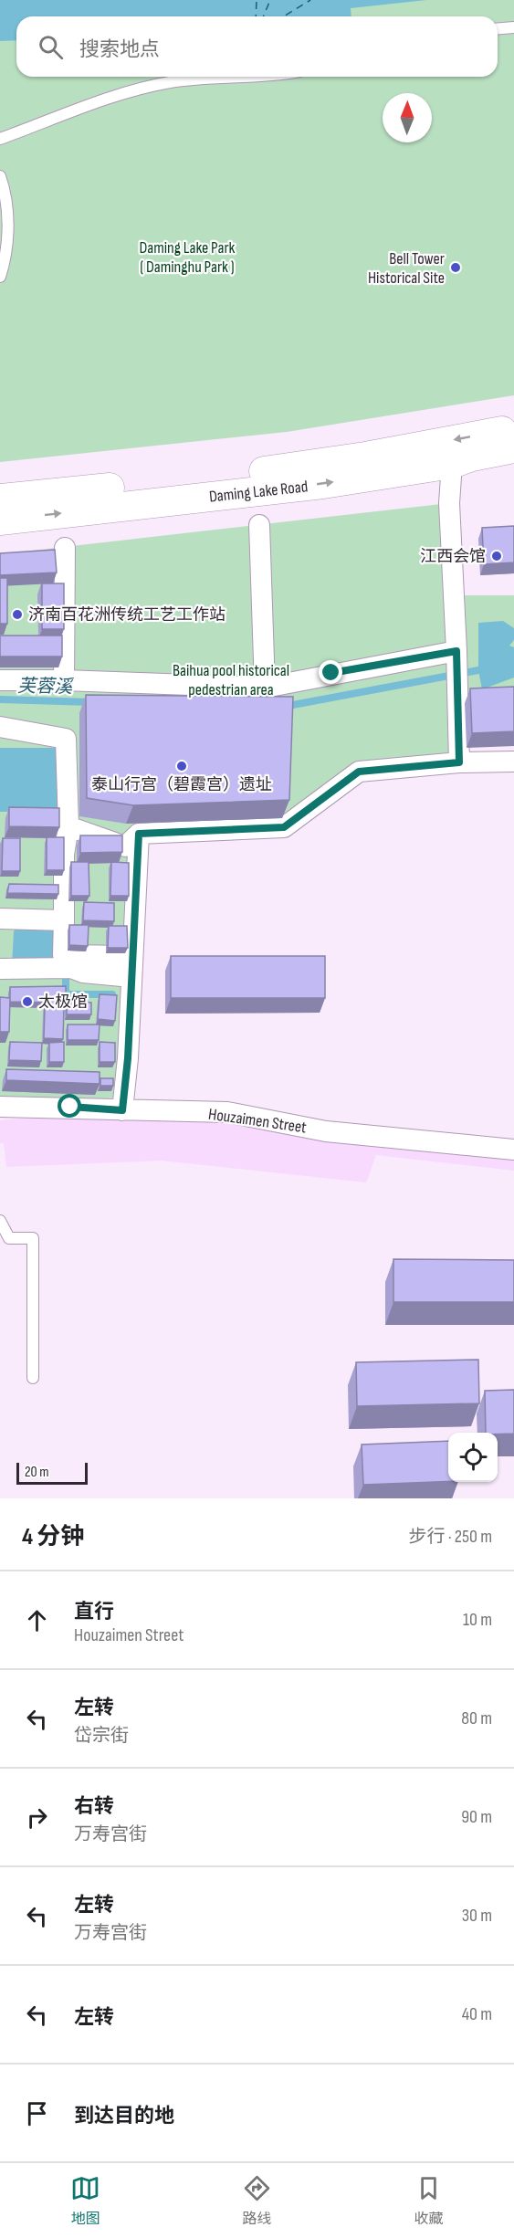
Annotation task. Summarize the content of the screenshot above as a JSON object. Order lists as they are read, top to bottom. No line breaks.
{"streets":{"main road":["Daming Lake Road"],"street":["Houzaimen Street"]},"water":["芙蓉溪"],"parks":["Daming Lake Park ( Daminghu Park )","Baihua pool historical pedestrian area"],"places":["Bell Tower Historical Site","江西会馆","济南百花洲传统工艺工作站","泰山行宫（碧霞宫）遗址","太极馆"],"scale_bar":"20 m","north":"top","page":{"search":"搜索地点","scale":"20 m","heading":["4 分钟","步行 · 250 m"],"list":[["直行","Houzaimen Street","10 m"],["左转","岱宗街","80 m"],["右转","万寿宫街","90 m"],["左转","万寿宫街","30 m"],["左转","40 m"],"到达目的地"],"nav":["地图","路线","收藏"]}}
